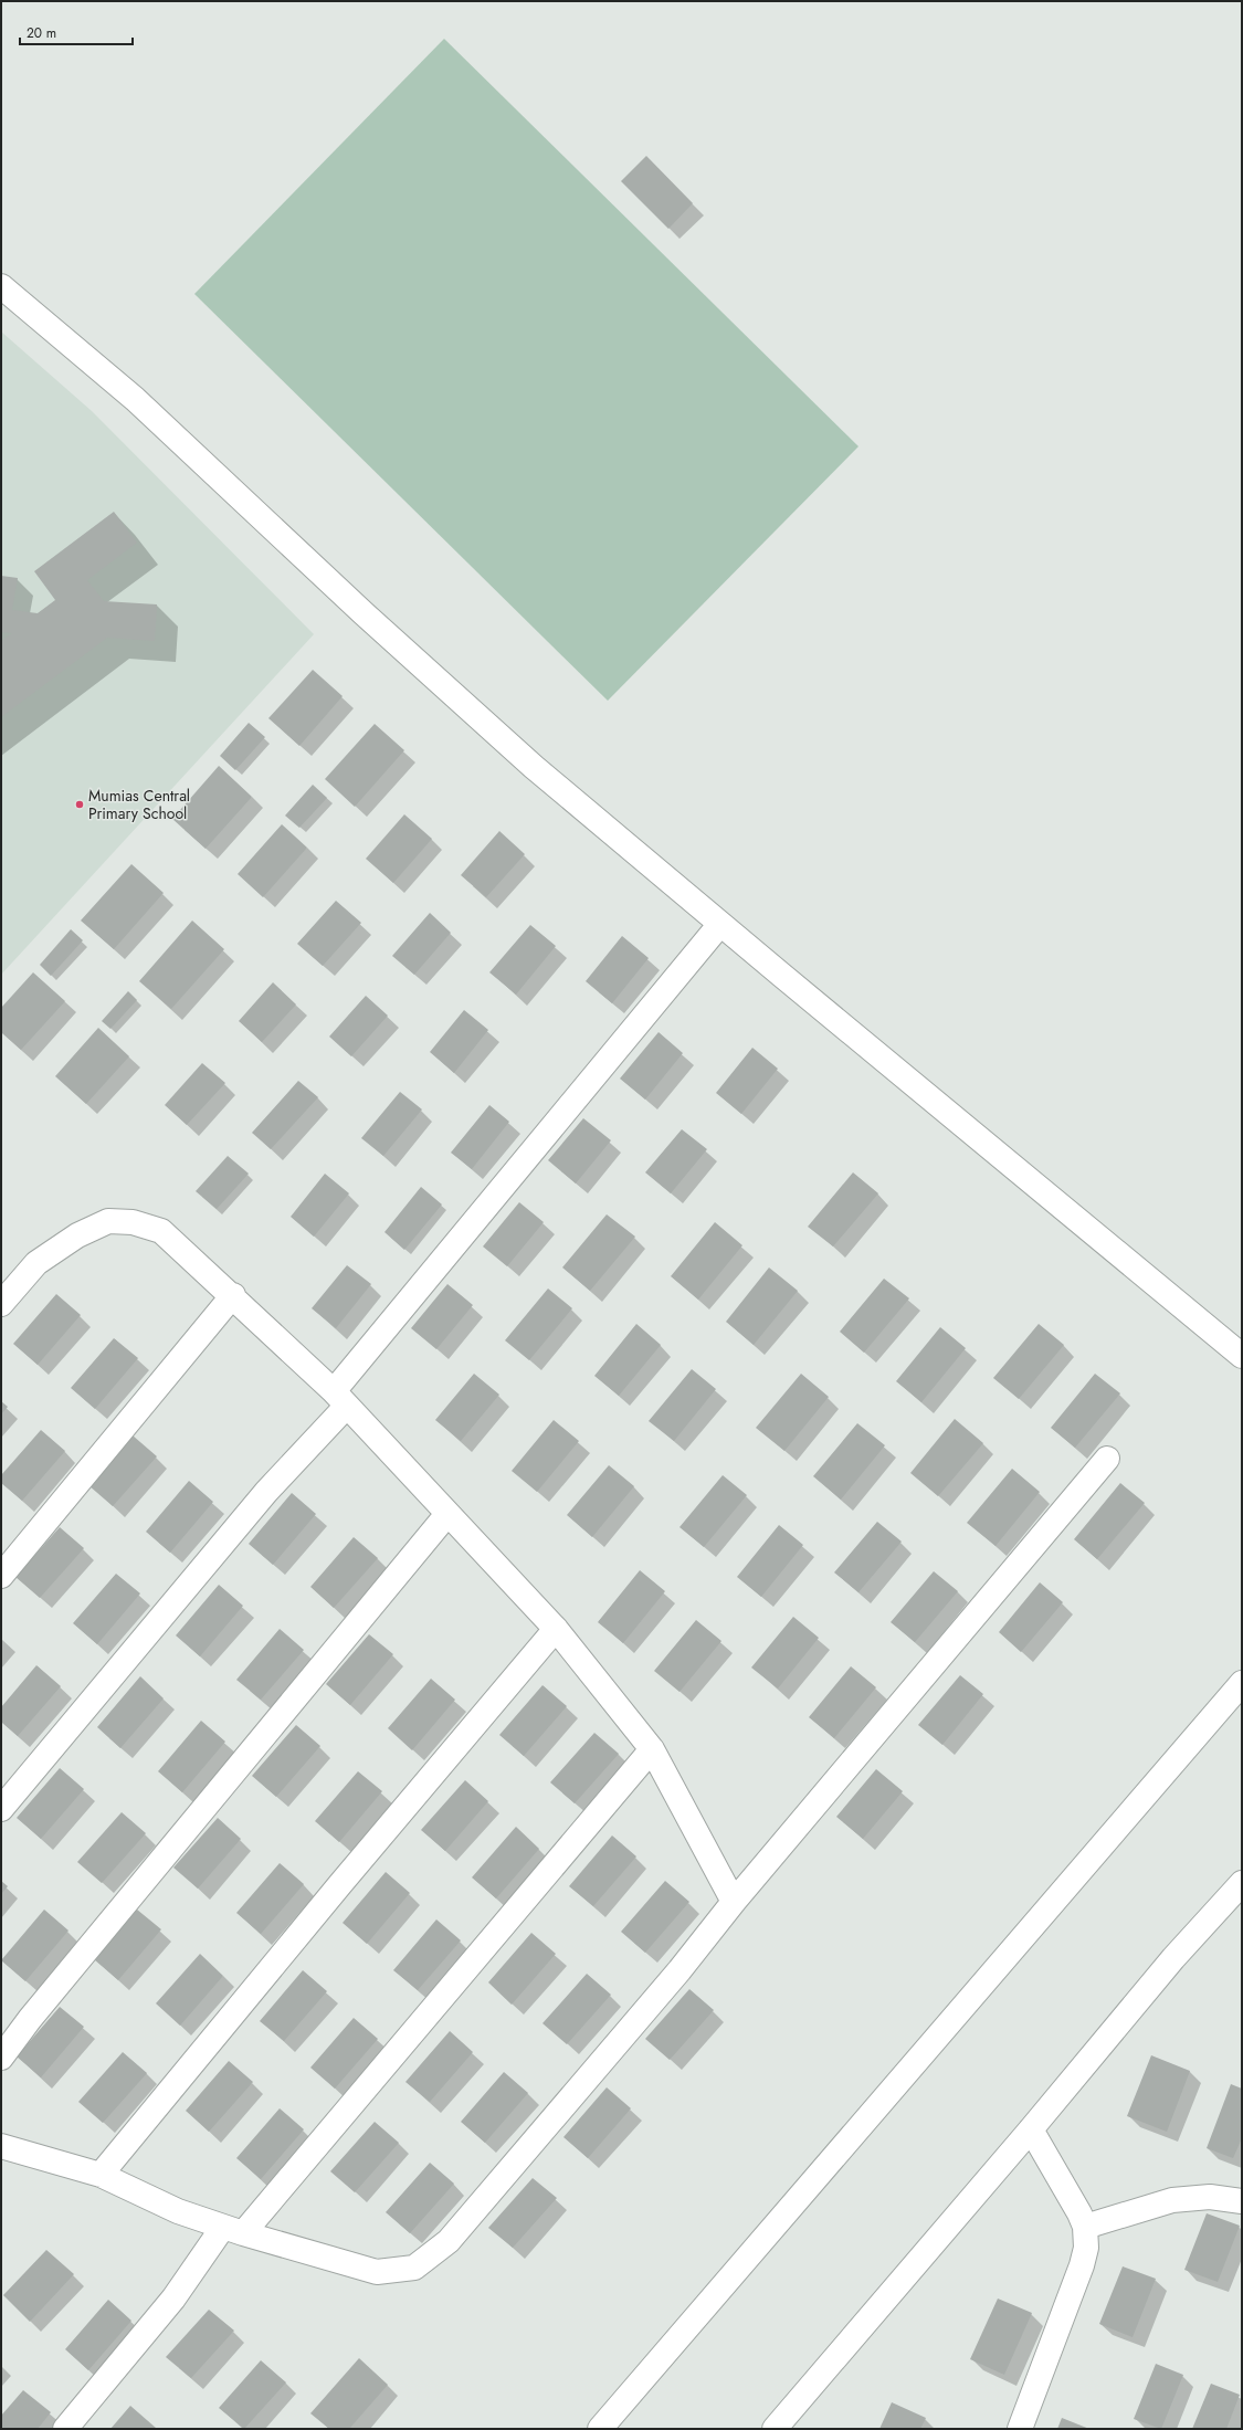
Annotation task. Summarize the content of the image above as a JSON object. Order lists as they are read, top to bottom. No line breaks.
{"places":["Mumias Central Primary School"],"scale_bar":"20 m"}
